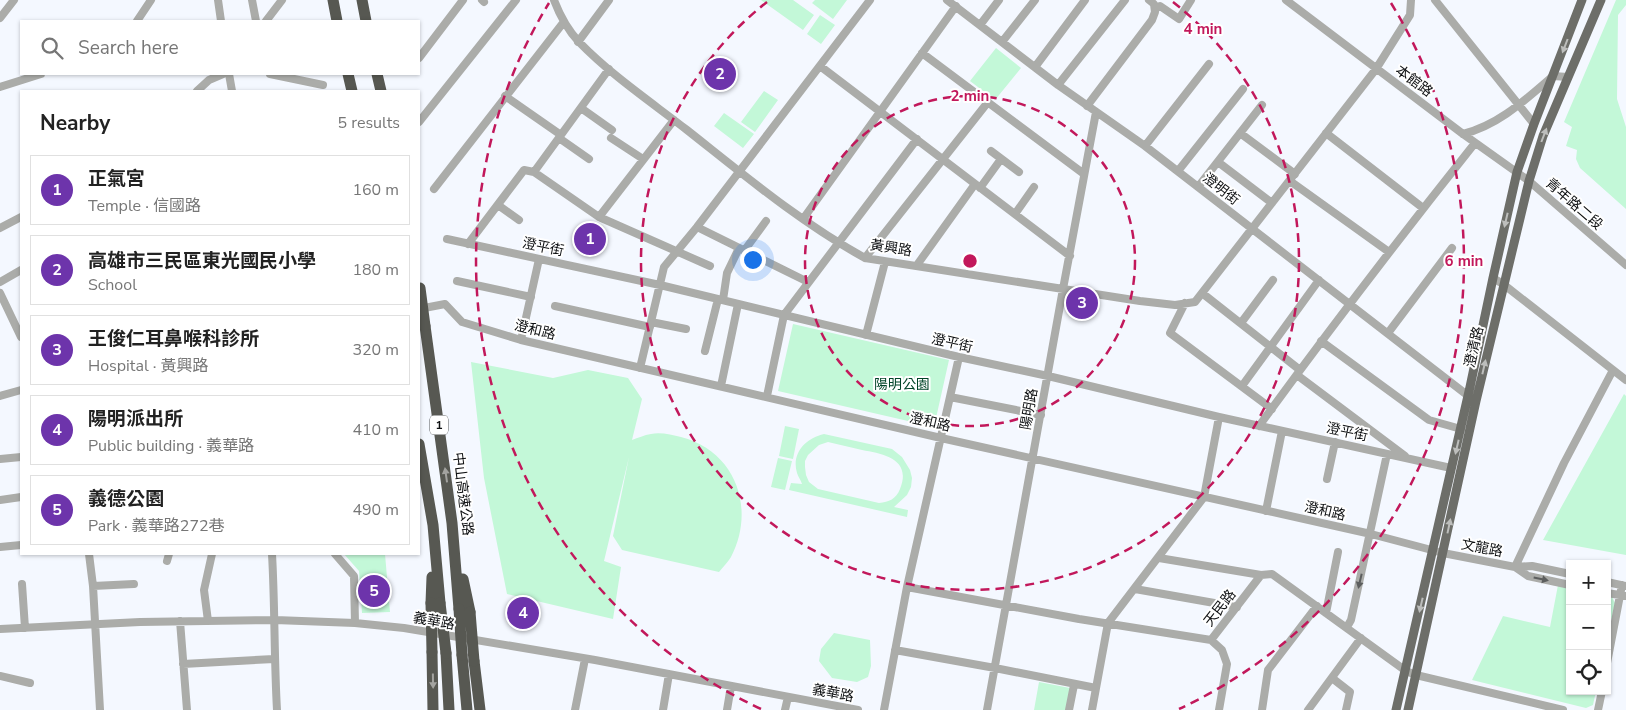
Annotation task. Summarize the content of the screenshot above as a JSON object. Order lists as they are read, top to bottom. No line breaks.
{"streets":{"highway":["1","中山高速公路"],"main road":["澄清路"],"street":["本館路","澄明街","青年路二段","澄平街","黃興路","澄和路","陽明路","文龍路","天民路","義華路"]},"crossings":[["本館路","青年路二段"],["本館路","黃興路"],["本館路","澄清路"],["澄明街","黃興路"],["澄明街","澄清路"],["澄明街","陽明路"],["青年路二段","澄清路"],["澄平街","澄清路"],["澄平街","陽明路"],["黃興路","陽明路"],["澄和路","澄清路"],["澄和路","陽明路"],["澄和路","文龍路"],["澄清路","文龍路"],["陽明路","天民路"]],"parks":["陽明公園"],"page":{"search":"Search here","pins":["2","1","3","5","4"],"heading":["Nearby","5 results"],"list":[{"mark":"1","name":"正氣宮","note":"Temple · 信國路","value":"160 m"},{"mark":"2","name":"高雄市三民區東光國民小學","note":"School","value":"180 m"},{"mark":"3","name":"王俊仁耳鼻喉科診所","note":"Hospital · 黃興路","value":"320 m"},{"mark":"4","name":"陽明派出所","note":"Public building · 義華路","value":"410 m"},{"mark":"5","name":"義德公園","note":"Park · 義華路272巷","value":"490 m"}],"map_buttons":["+","−"]},"rings":["4 min","2 min","6 min"]}
